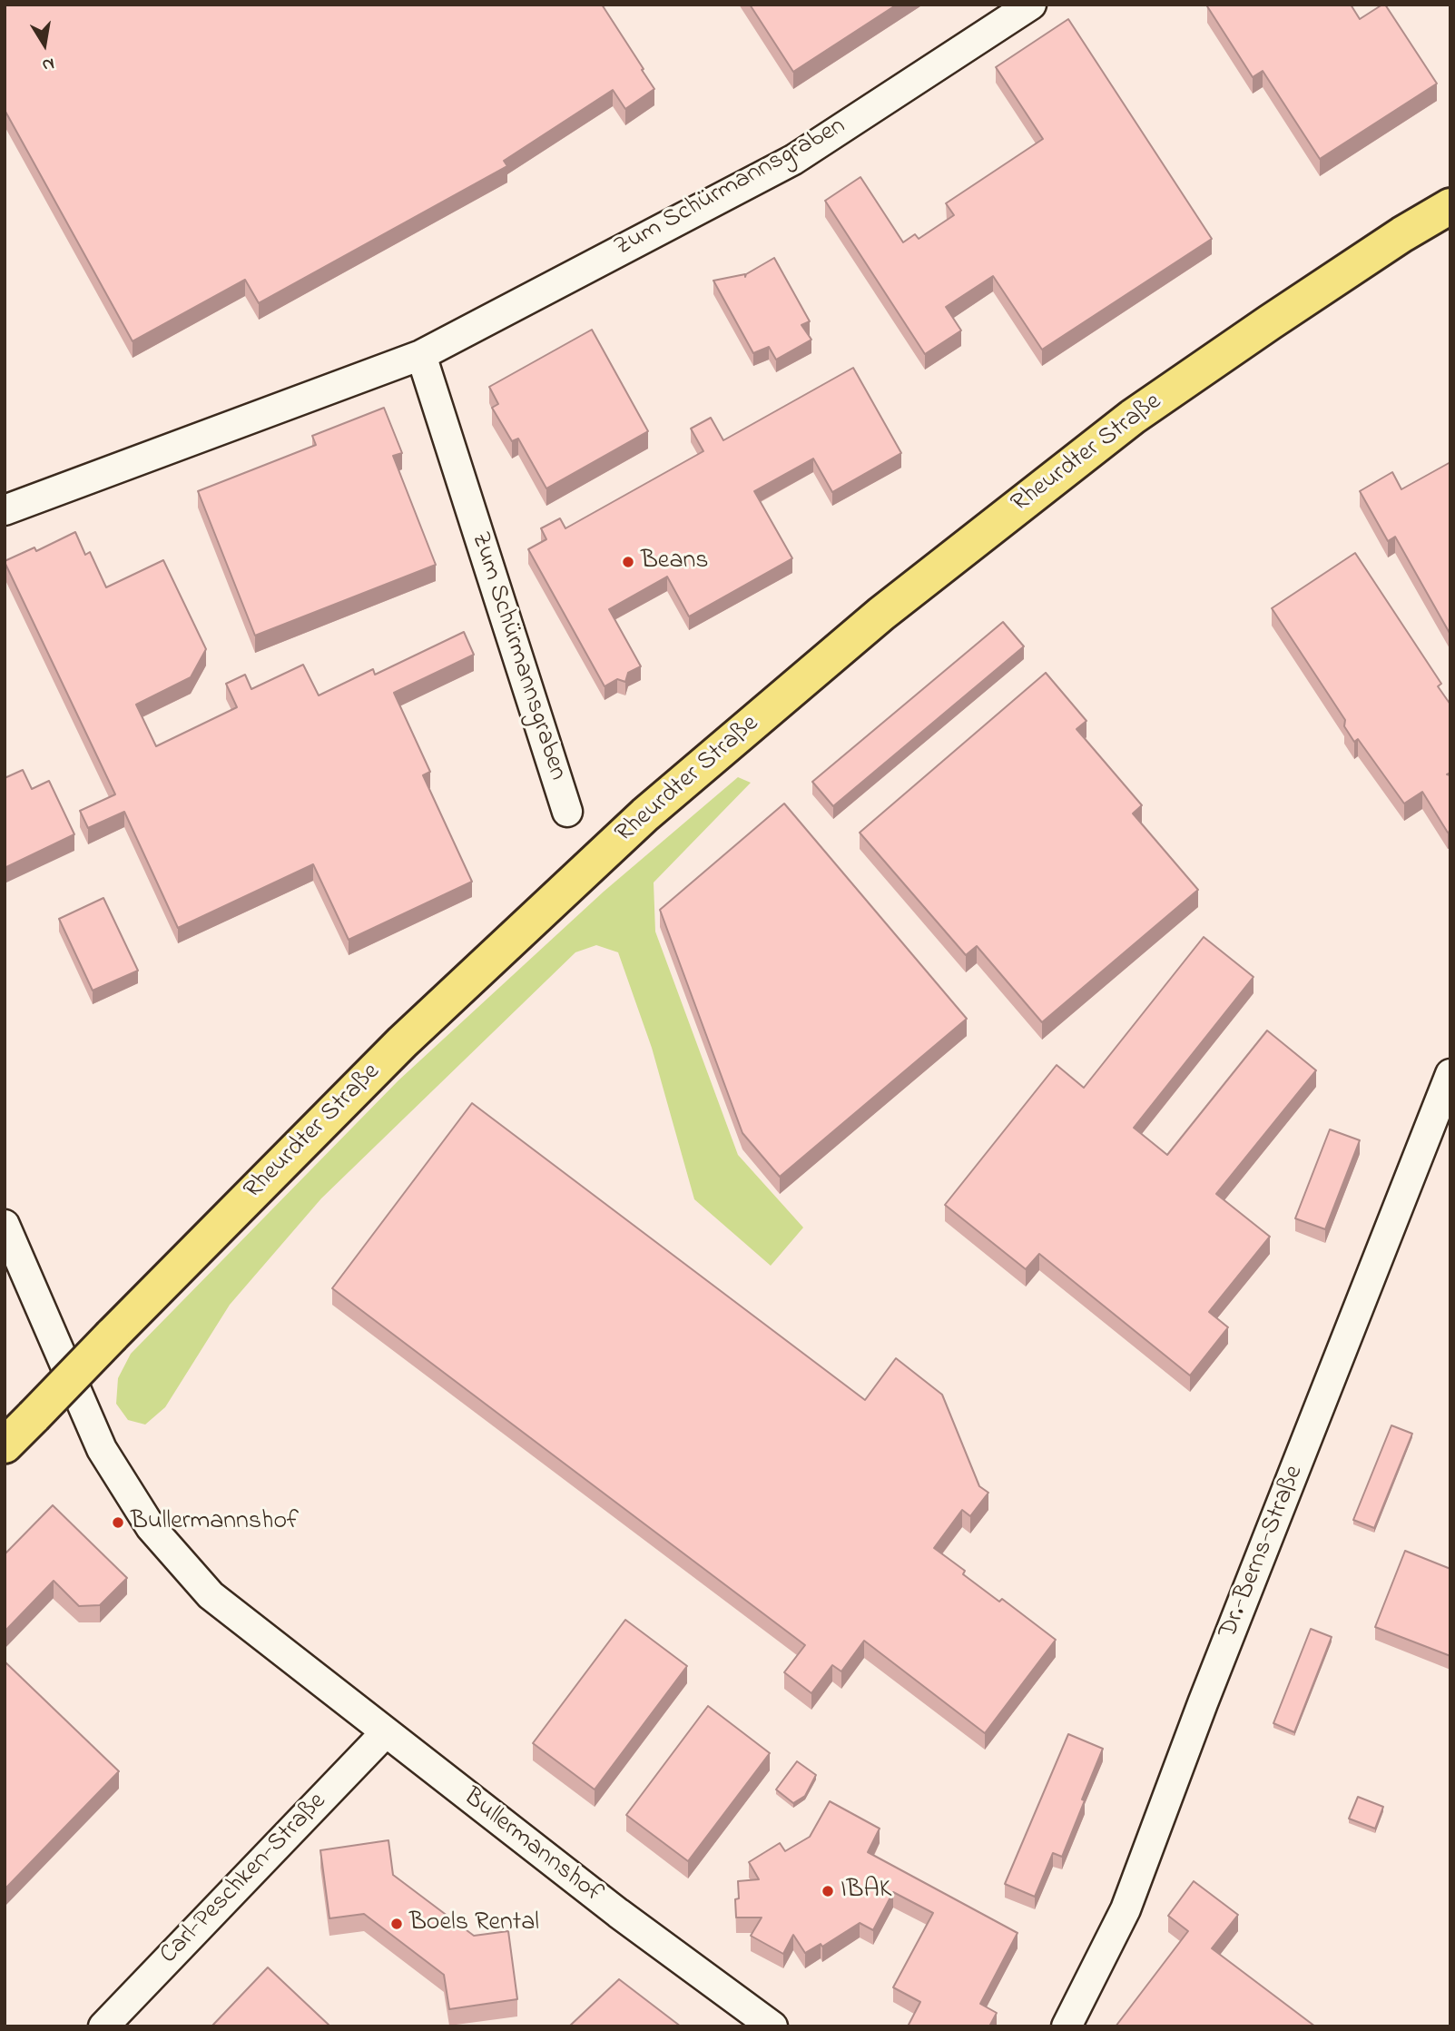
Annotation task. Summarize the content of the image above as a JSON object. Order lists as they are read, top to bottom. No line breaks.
{"streets":{"main road":["Rheurdter Straße"],"street":["Zum Schürmannsgraben","Dr.-Berns-Straße","Bullermannshof","Carl-Peschken-Straße"]},"crossings":[["Bullermannshof","Carl-Peschken-Straße"]],"places":["Beans","Bullermannshof","IBAK","Boels Rental"],"north":"bottom"}
